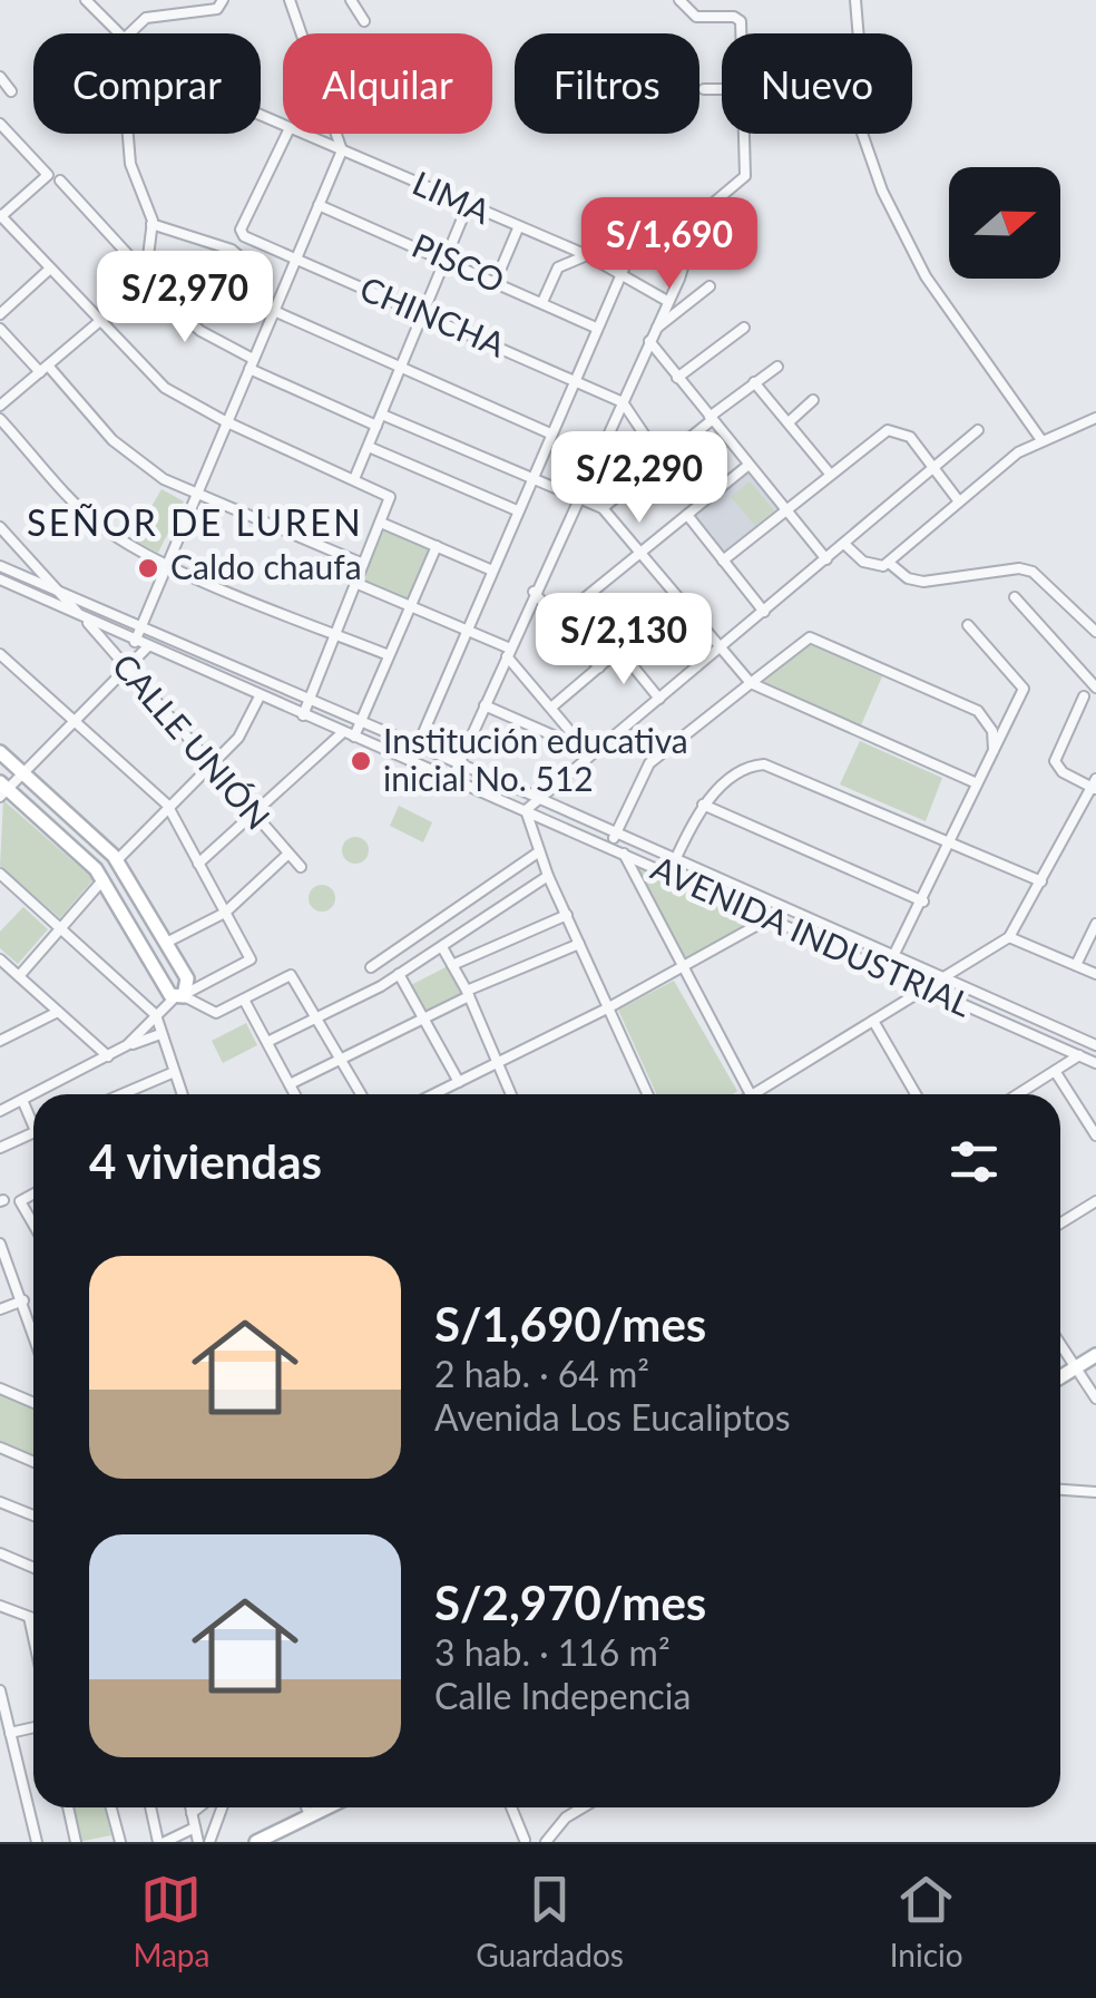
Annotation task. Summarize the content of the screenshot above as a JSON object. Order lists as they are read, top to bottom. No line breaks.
{"streets":{"street":["LIMA","PISCO","CHINCHA","CALLE UNIÓN","AVENIDA INDUSTRIAL"]},"crossings":[["CALLE UNIÓN","AVENIDA INDUSTRIAL"]],"districts":["SEÑOR DE LUREN"],"places":["Caldo chaufa","Institución educativa inicial No. 512"],"north":"right","page":{"chip":["Comprar","Alquilar","Filtros","Nuevo"],"price":["S/1,690","S/2,970","S/2,290","S/2,130"],"heading":"4 viviendas","list":[{"name":"S/1,690/mes","note":"2 hab. · 64 m² · Avenida Los Eucaliptos"},{"name":"S/2,970/mes","note":"3 hab. · 116 m² · Calle Indepencia"}],"tabs":["Mapa","Guardados","Inicio"]}}
